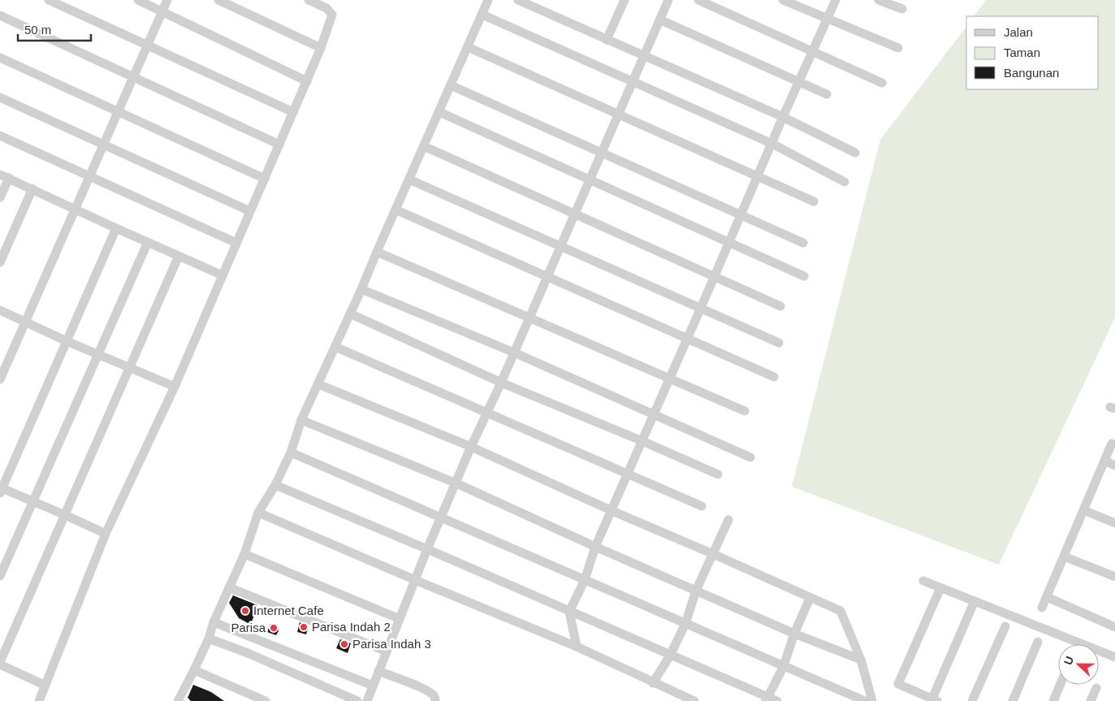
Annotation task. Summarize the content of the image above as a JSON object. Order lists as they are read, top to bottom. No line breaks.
{"places":["Internet Cafe","Parisa Indah 2","Parisa","Parisa Indah 3"],"legend":["Jalan","Taman","Bangunan"],"scale_bar":"50 m","north":"left"}
